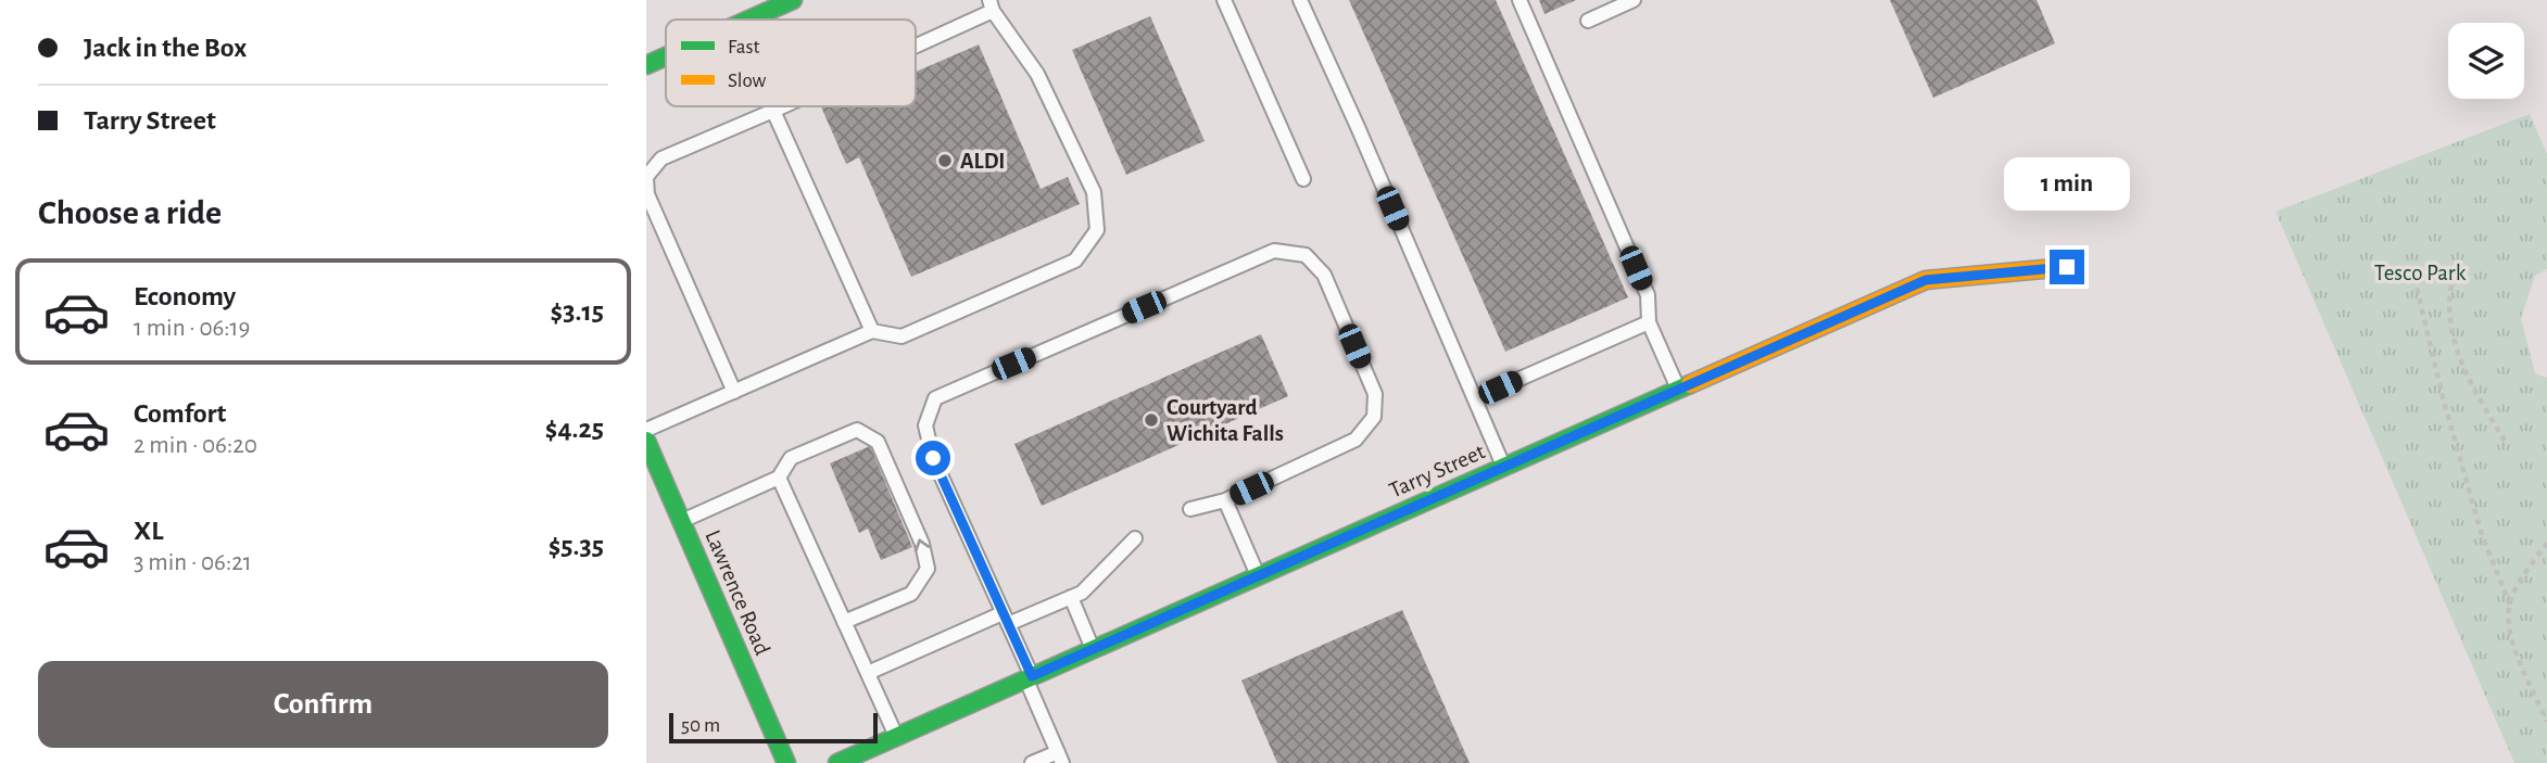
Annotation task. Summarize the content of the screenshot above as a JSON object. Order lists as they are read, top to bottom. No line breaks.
{"streets":{"street":["Tarry Street","Lawrence Road"]},"parks":["Tesco Park"],"places":["ALDI","Courtyard Wichita Falls"],"legend":["Fast","Slow"],"scale_bar":"50 m","page":{"banner":["Jack in the Box","Tarry Street"],"bubble":"1 min","heading":"Choose a ride","list":[{"name":"Economy","note":"1 min · 06:19","value":"$3.15"},{"name":"Comfort","note":"2 min · 06:20","value":"$4.25"},{"name":"XL","note":"3 min · 06:21","value":"$5.35"}],"buttons":"Confirm","scale":"50 m"}}
